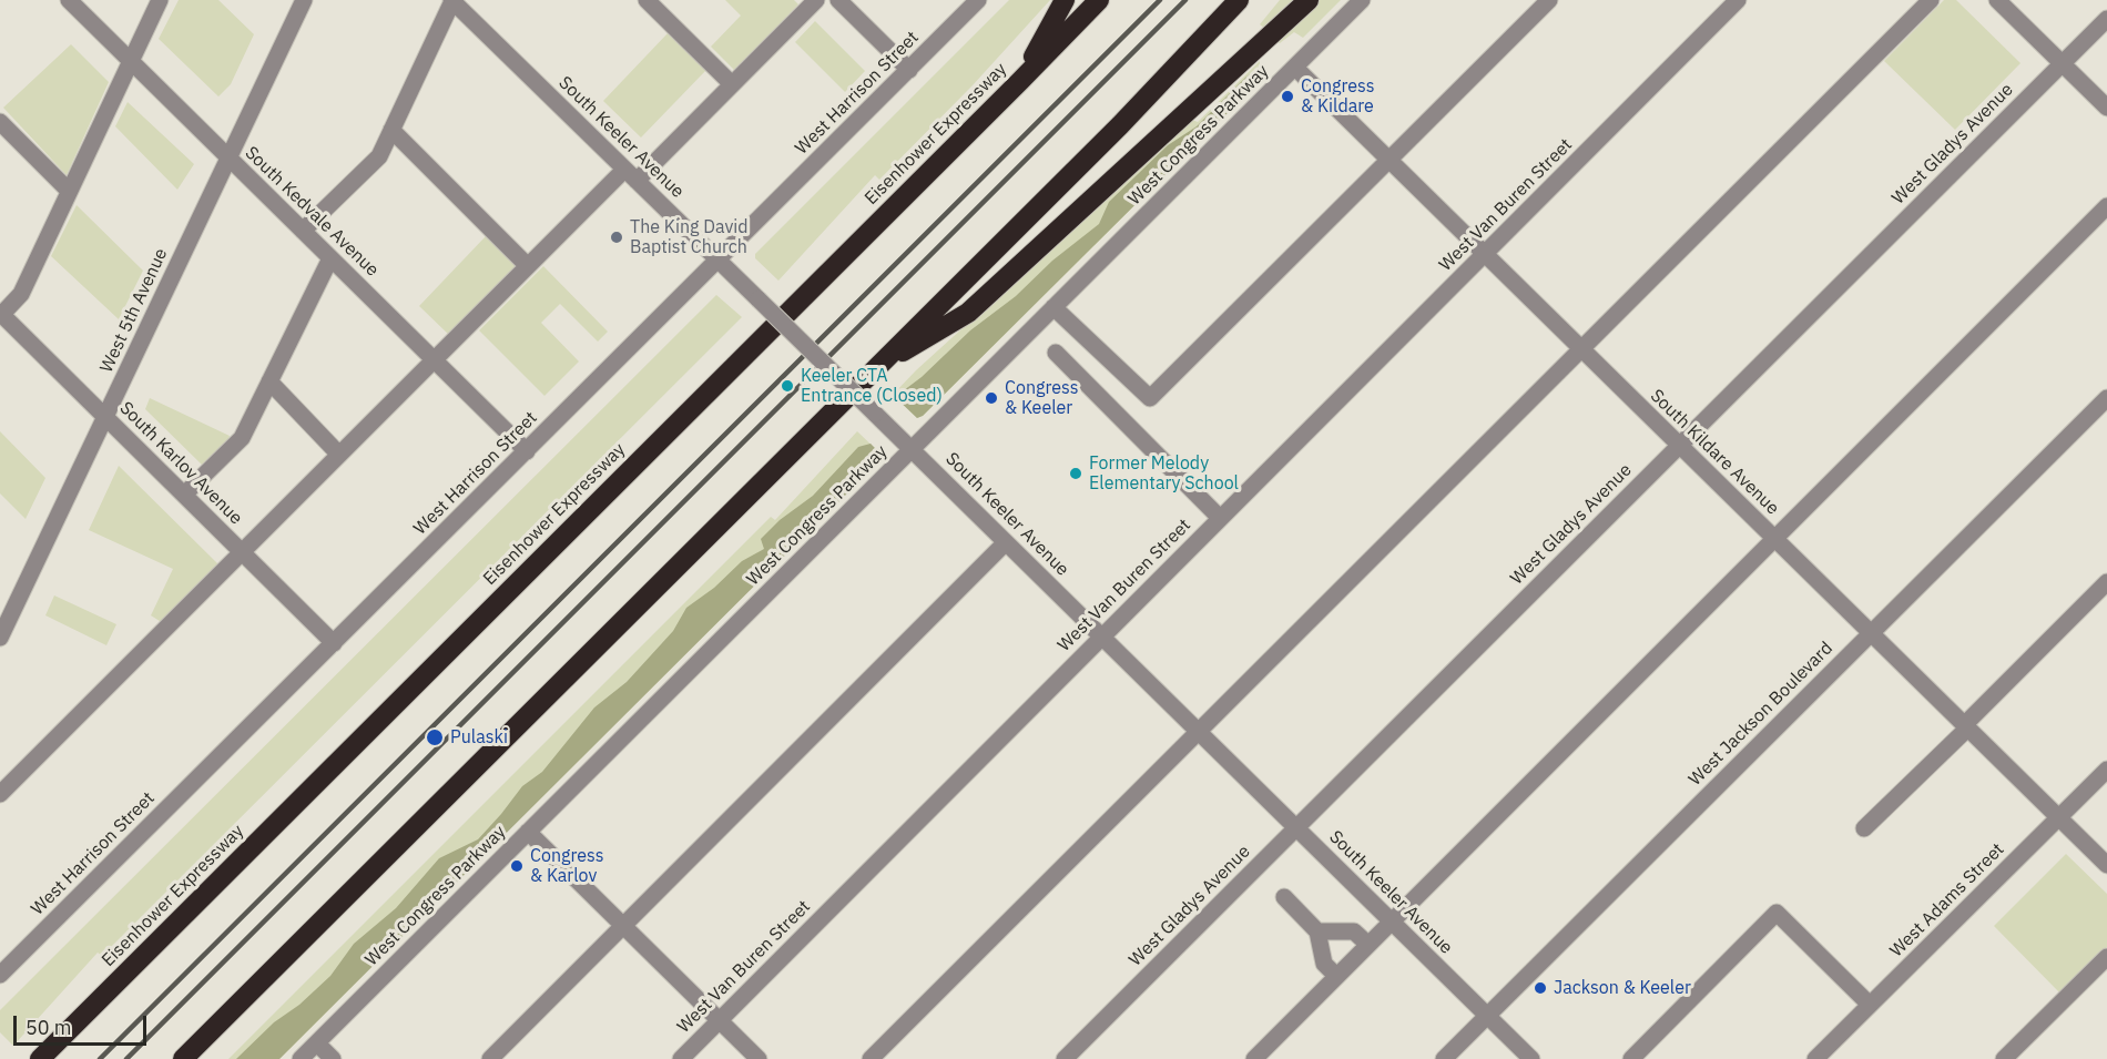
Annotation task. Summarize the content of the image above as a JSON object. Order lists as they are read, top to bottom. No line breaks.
{"streets":{"highway":["Eisenhower Expressway"],"street":["West Harrison Street","West Congress Parkway","South Keeler Avenue","West Gladys Avenue","West Van Buren Street","South Kedvale Avenue","West 5th Avenue","South Kildare Avenue","South Karlov Avenue","West Jackson Boulevard","West Adams Street"]},"crossings":[["West Harrison Street","South Keeler Avenue"],["West Harrison Street","South Kedvale Avenue"],["West Harrison Street","South Karlov Avenue"],["West Congress Parkway","South Keeler Avenue"],["West Congress Parkway","South Kildare Avenue"],["South Keeler Avenue","West Gladys Avenue"],["South Keeler Avenue","West Van Buren Street"],["South Keeler Avenue","West Jackson Boulevard"],["West Gladys Avenue","South Kildare Avenue"],["West Van Buren Street","South Kildare Avenue"],["South Kedvale Avenue","West 5th Avenue"],["West 5th Avenue","South Karlov Avenue"],["South Kildare Avenue","West Jackson Boulevard"],["South Kildare Avenue","West Adams Street"]],"places":["Congress & Kildare","The King David Baptist Church","Keeler CTA Entrance (Closed)","Congress & Keeler","Former Melody Elementary School","Pulaski","Congress & Karlov","Jackson & Keeler"],"scale_bar":"50 m"}
